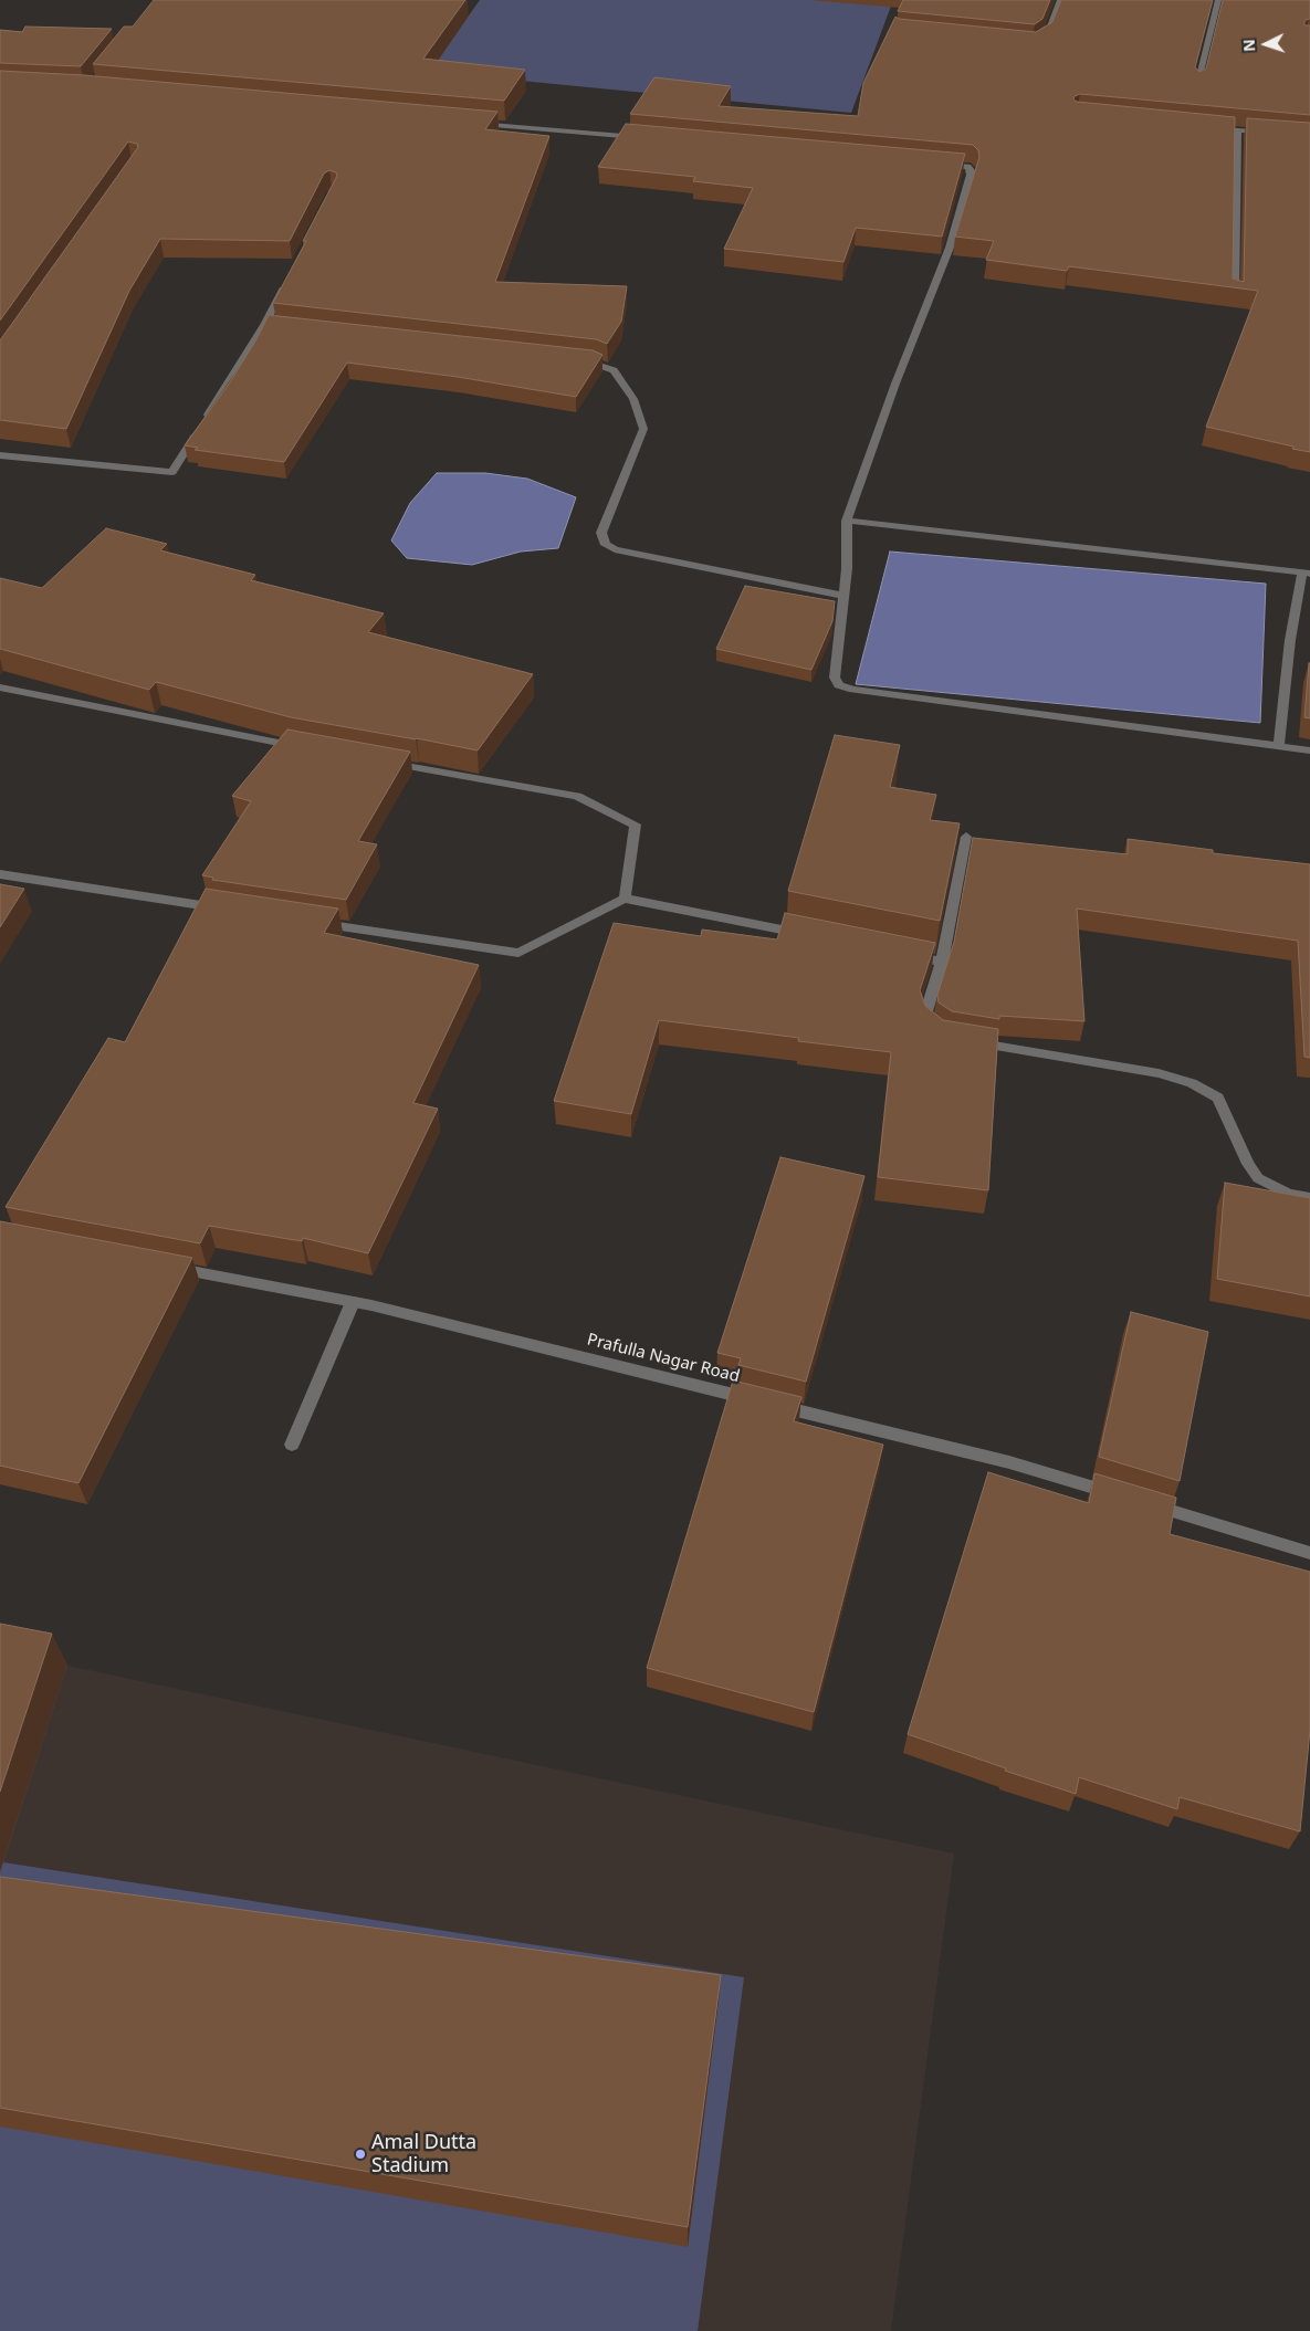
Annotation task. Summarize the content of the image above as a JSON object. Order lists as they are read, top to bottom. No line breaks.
{"streets":{"street":["Prafulla Nagar Road"]},"places":["Amal Dutta Stadium"],"north":"left"}
